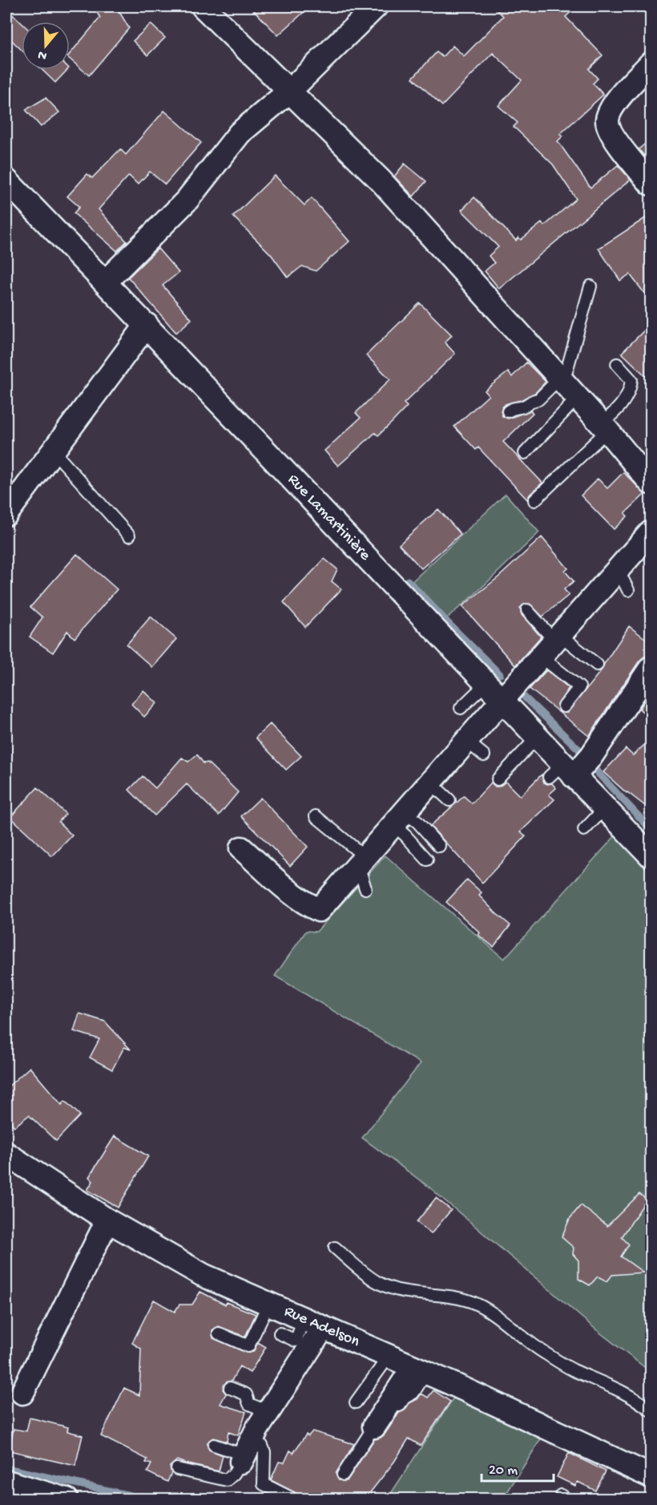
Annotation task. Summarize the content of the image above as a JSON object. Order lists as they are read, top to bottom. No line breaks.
{"streets":{"street":["Rue Lamartinière","Rue Adelson"]},"scale_bar":"20 m","north":"bottom"}
